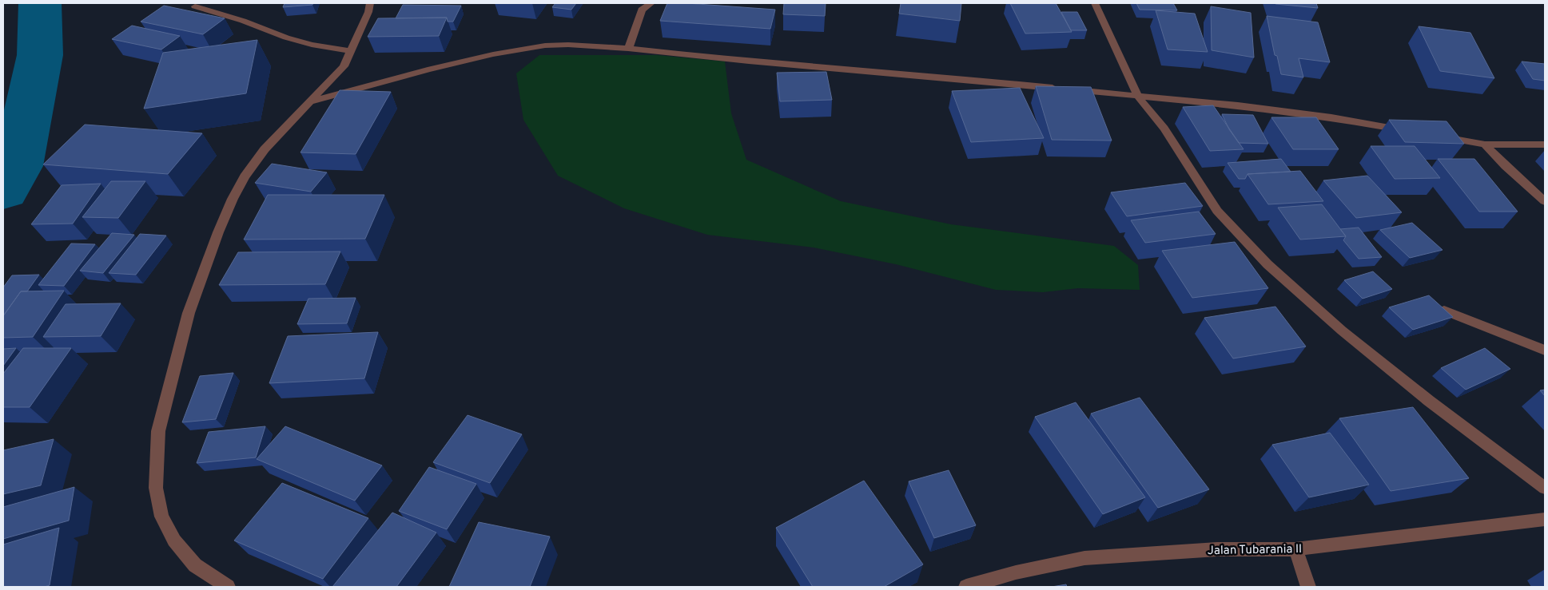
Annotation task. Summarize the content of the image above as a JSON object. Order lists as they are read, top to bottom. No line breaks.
{"streets":{"street":["Jalan Tubarania II"]}}
